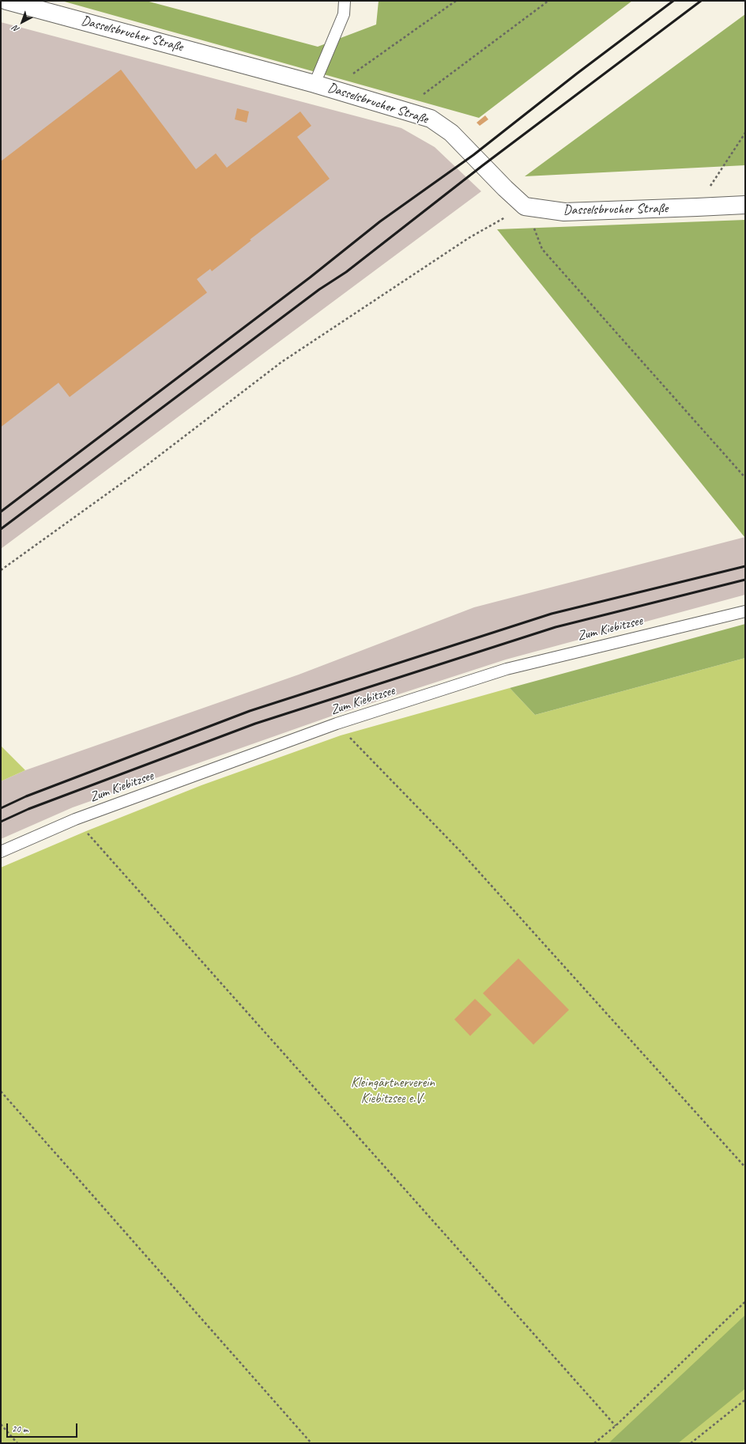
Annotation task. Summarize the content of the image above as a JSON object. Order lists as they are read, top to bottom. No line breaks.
{"streets":{"street":["Dasselsbrucher Straße"],"lane":["Zum Kiebitzsee"]},"parks":["Kleingärtnerverein Kiebitzsee e.V."],"scale_bar":"20 m","north":"bottom left"}
